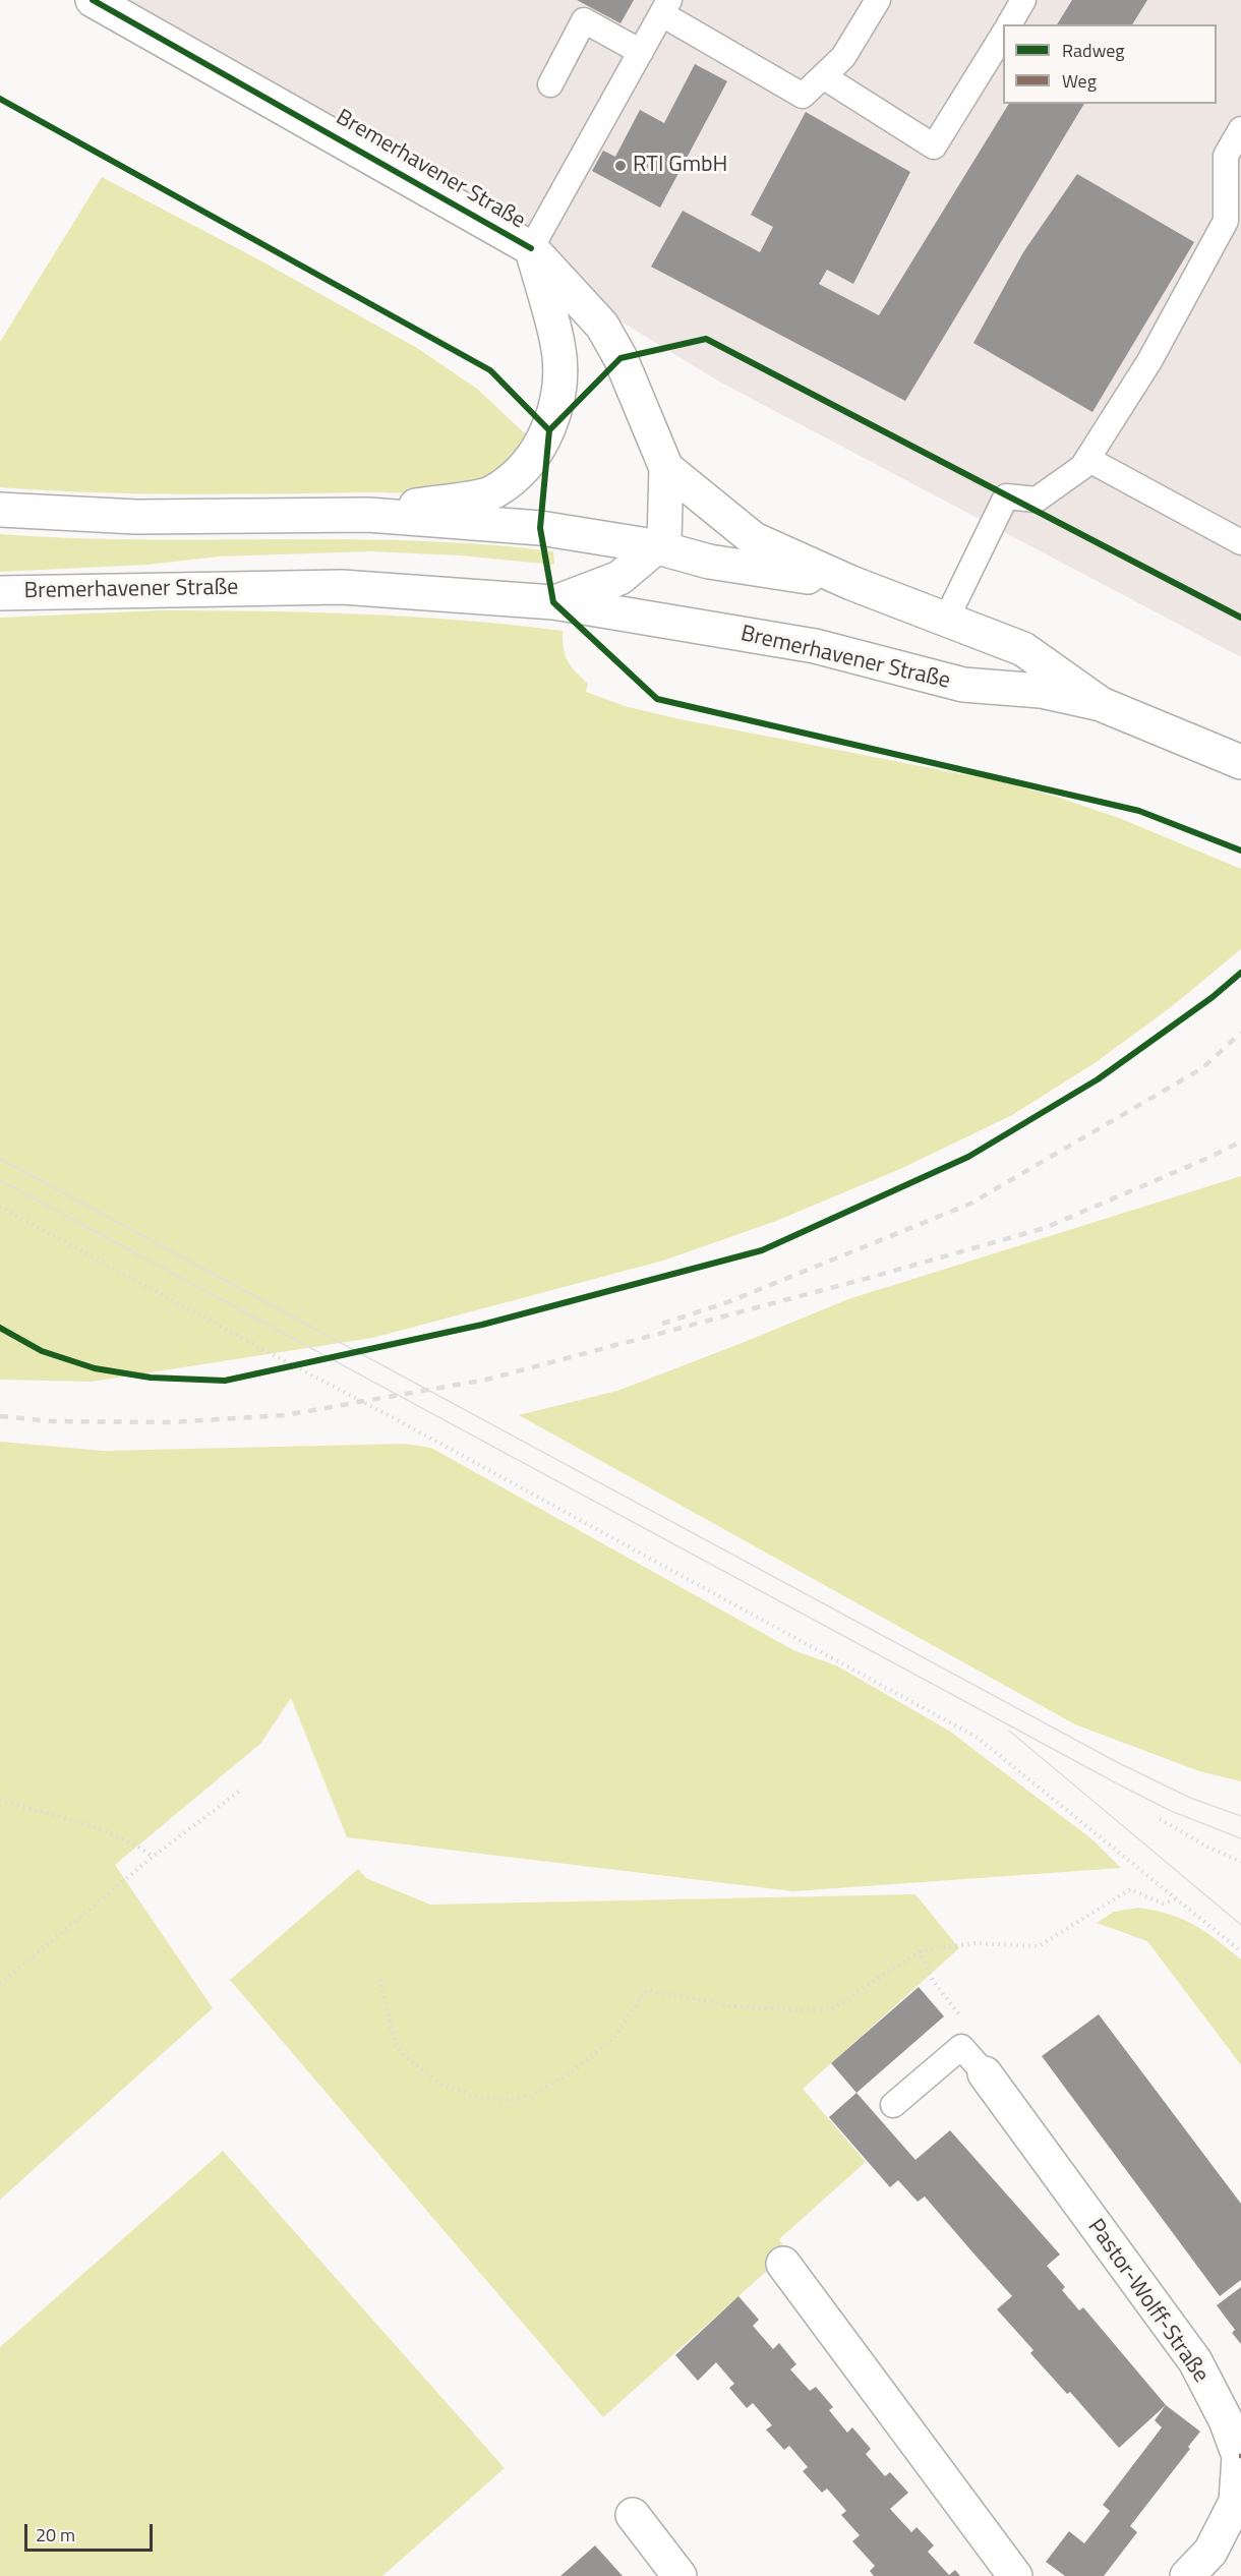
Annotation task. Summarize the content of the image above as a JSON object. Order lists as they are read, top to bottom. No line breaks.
{"streets":{"street":["Bremerhavener Straße","Pastor-Wolff-Straße"]},"places":["RTI GmbH"],"legend":["Radweg","Weg"],"scale_bar":"20 m"}
